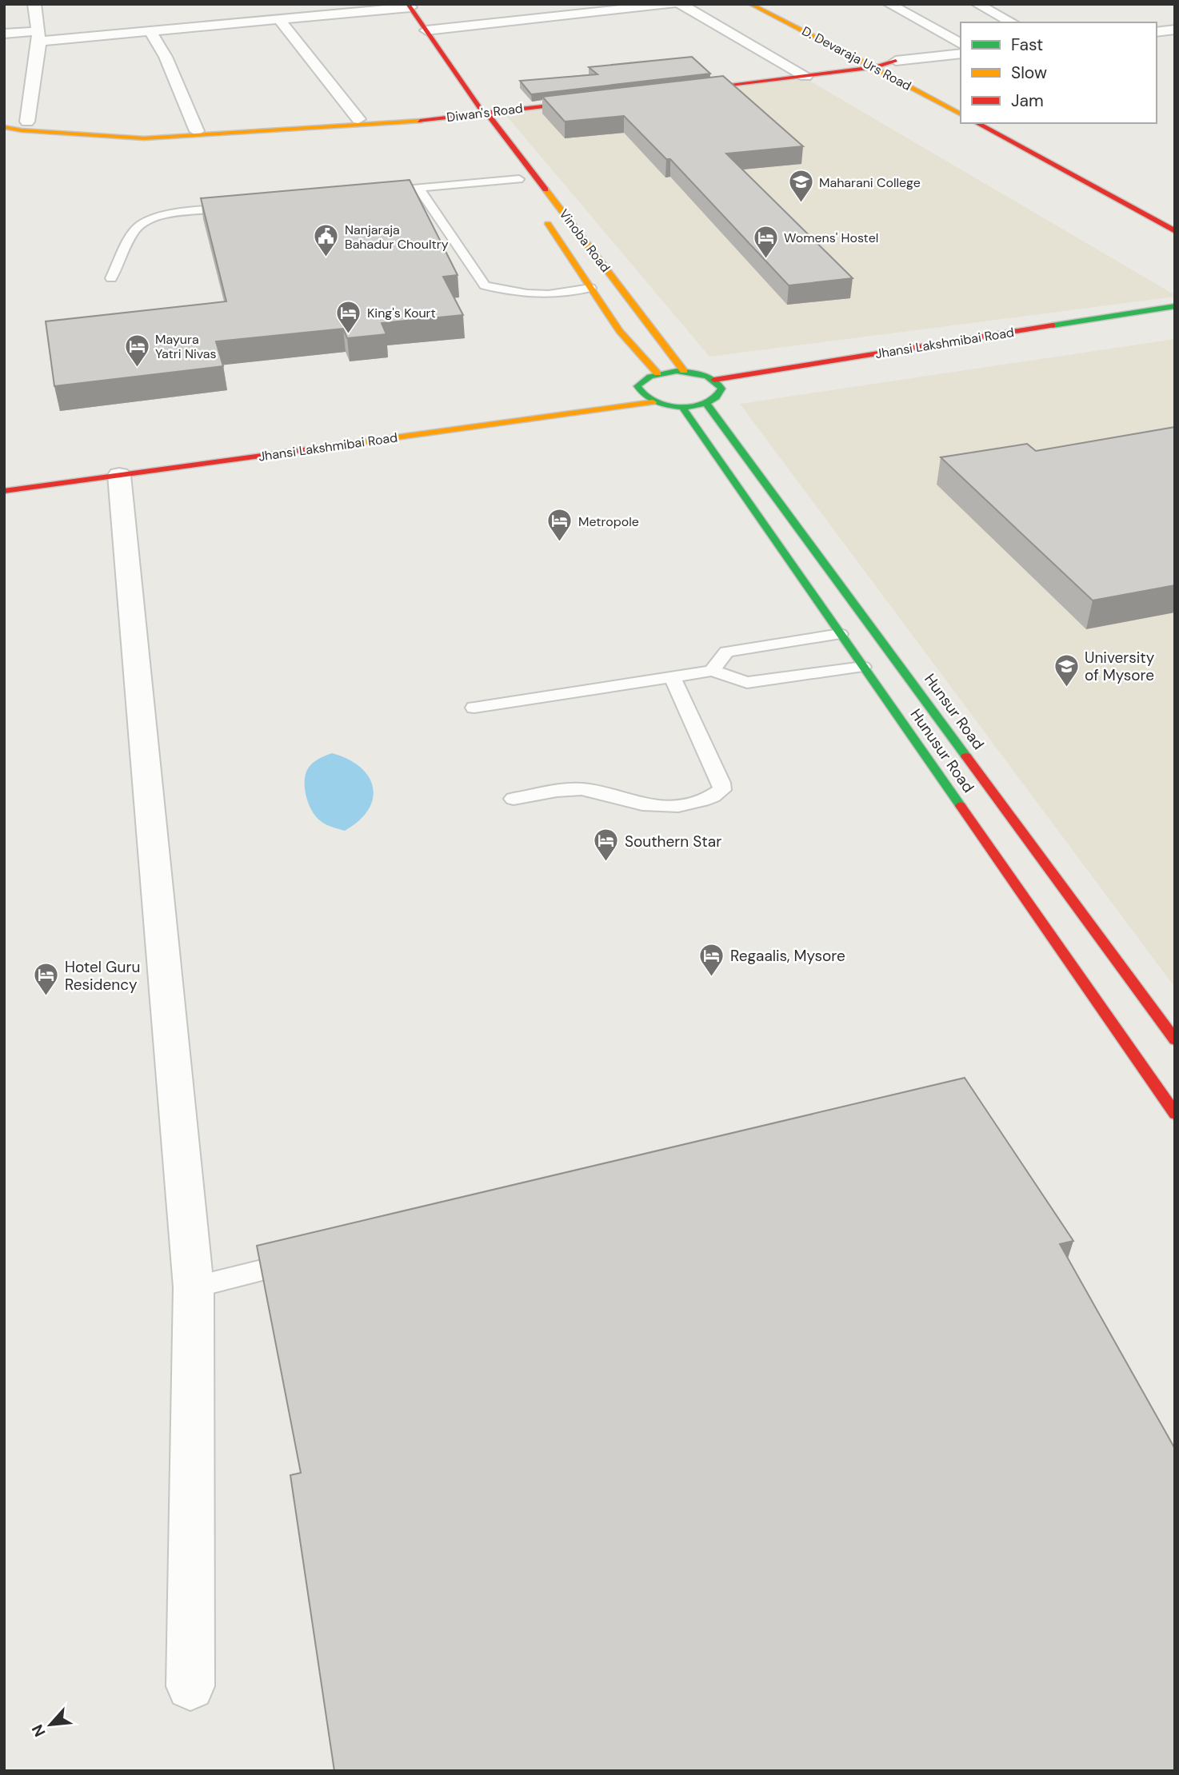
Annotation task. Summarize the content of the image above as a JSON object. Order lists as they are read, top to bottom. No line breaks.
{"streets":{"street":["D. Devaraja Urs Road","Diwan's Road","Vinoba Road","Jhansi Lakshmibai Road","Hunsur Road","Hunusur Road"]},"crossings":[["Diwan's Road","Vinoba Road"]],"places":{"school or university":["Maharani College","University of Mysore"],"public building":["Nanjaraja Bahadur Choultry"],"hotel":["Womens' Hostel","King's Kourt","Mayura Yatri Nivas","Metropole","Southern Star","Regaalis, Mysore","Hotel Guru Residency"]},"legend":["Fast","Slow","Jam"],"north":"bottom left"}
